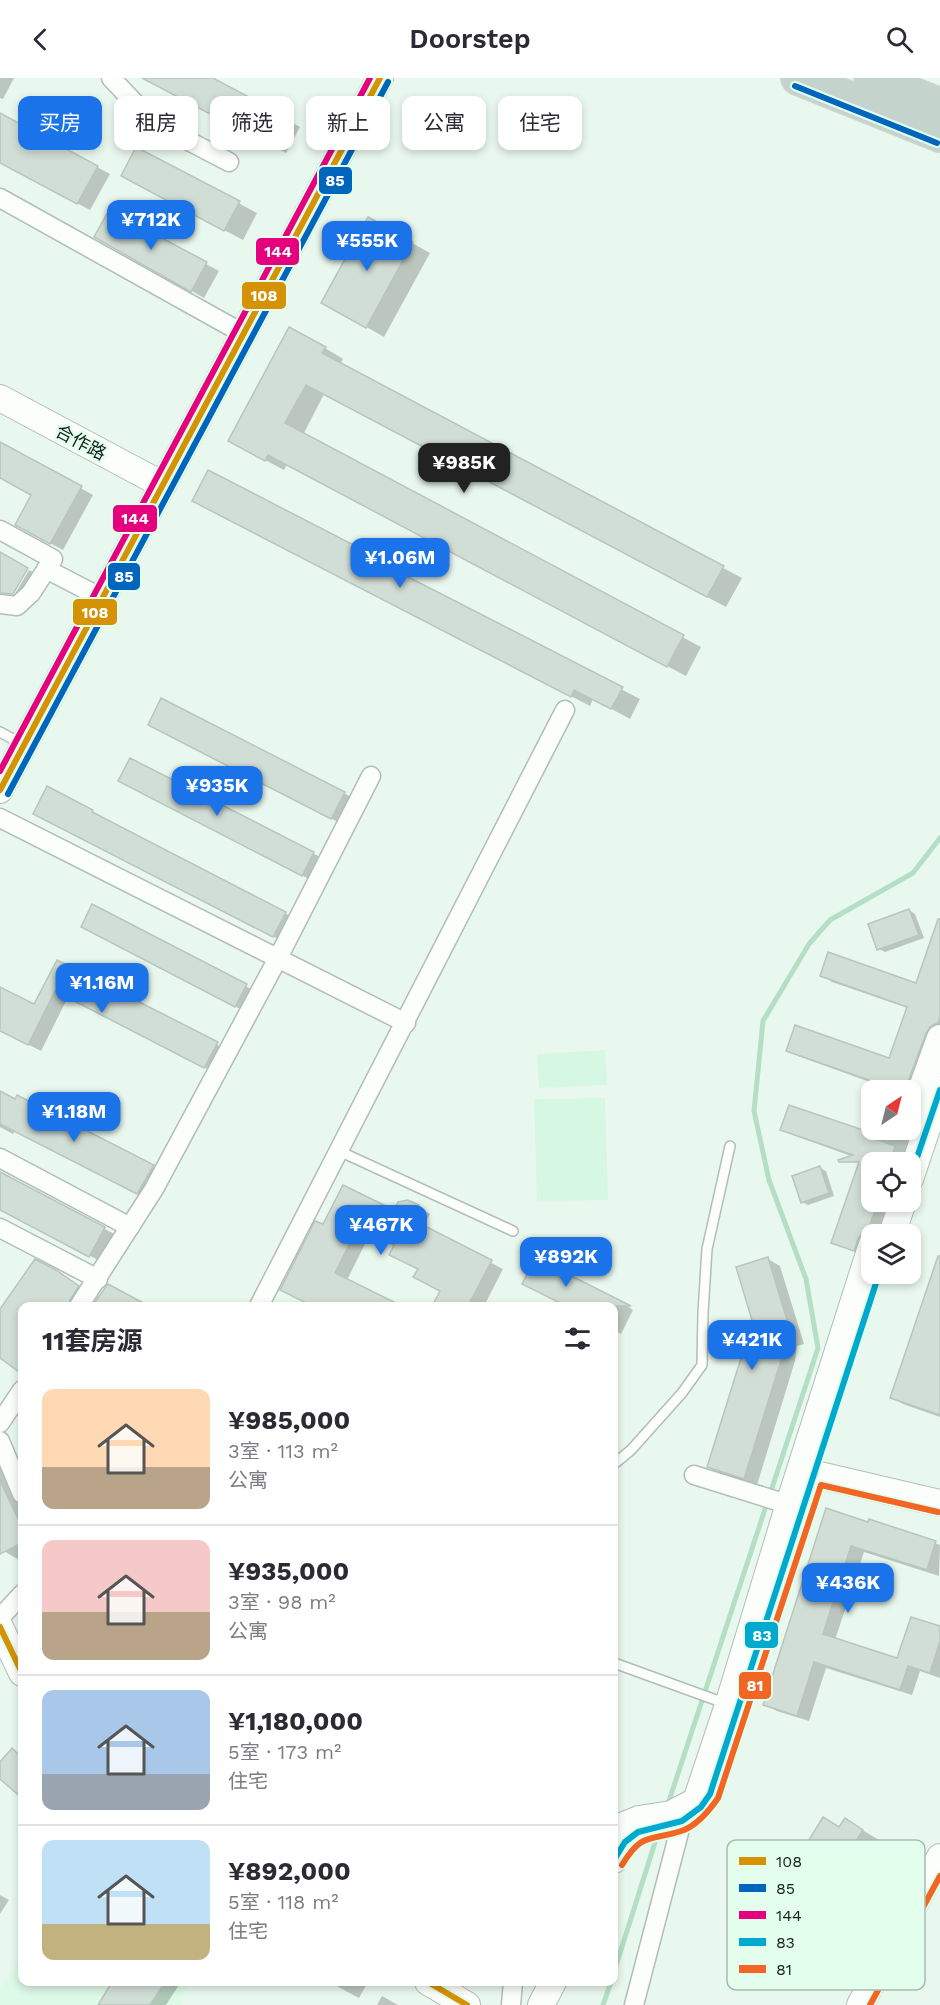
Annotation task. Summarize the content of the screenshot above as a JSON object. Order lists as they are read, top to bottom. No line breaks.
{"streets":{"main road":["合作路"]},"lines":["transit line 108","transit line 144","transit line 85","transit line 83","transit line 81"],"legend":["108","85","144","83","81"],"north":"top right","page":{"header":"Doorstep","chip":["买房","租房","筛选","新上","公寓","住宅"],"price":["¥712K","¥555K","¥985K","¥1.06M","¥935K","¥1.16M","¥1.18M","¥467K","¥892K","¥421K","¥436K"],"heading":"11套房源","list":[{"name":"¥985,000","note":"3室 · 113 m² · 公寓"},{"name":"¥935,000","note":"3室 · 98 m² · 公寓"},{"name":"¥1,180,000","note":"5室 · 173 m² · 住宅"},{"name":"¥892,000","note":"5室 · 118 m² · 住宅"}]}}
